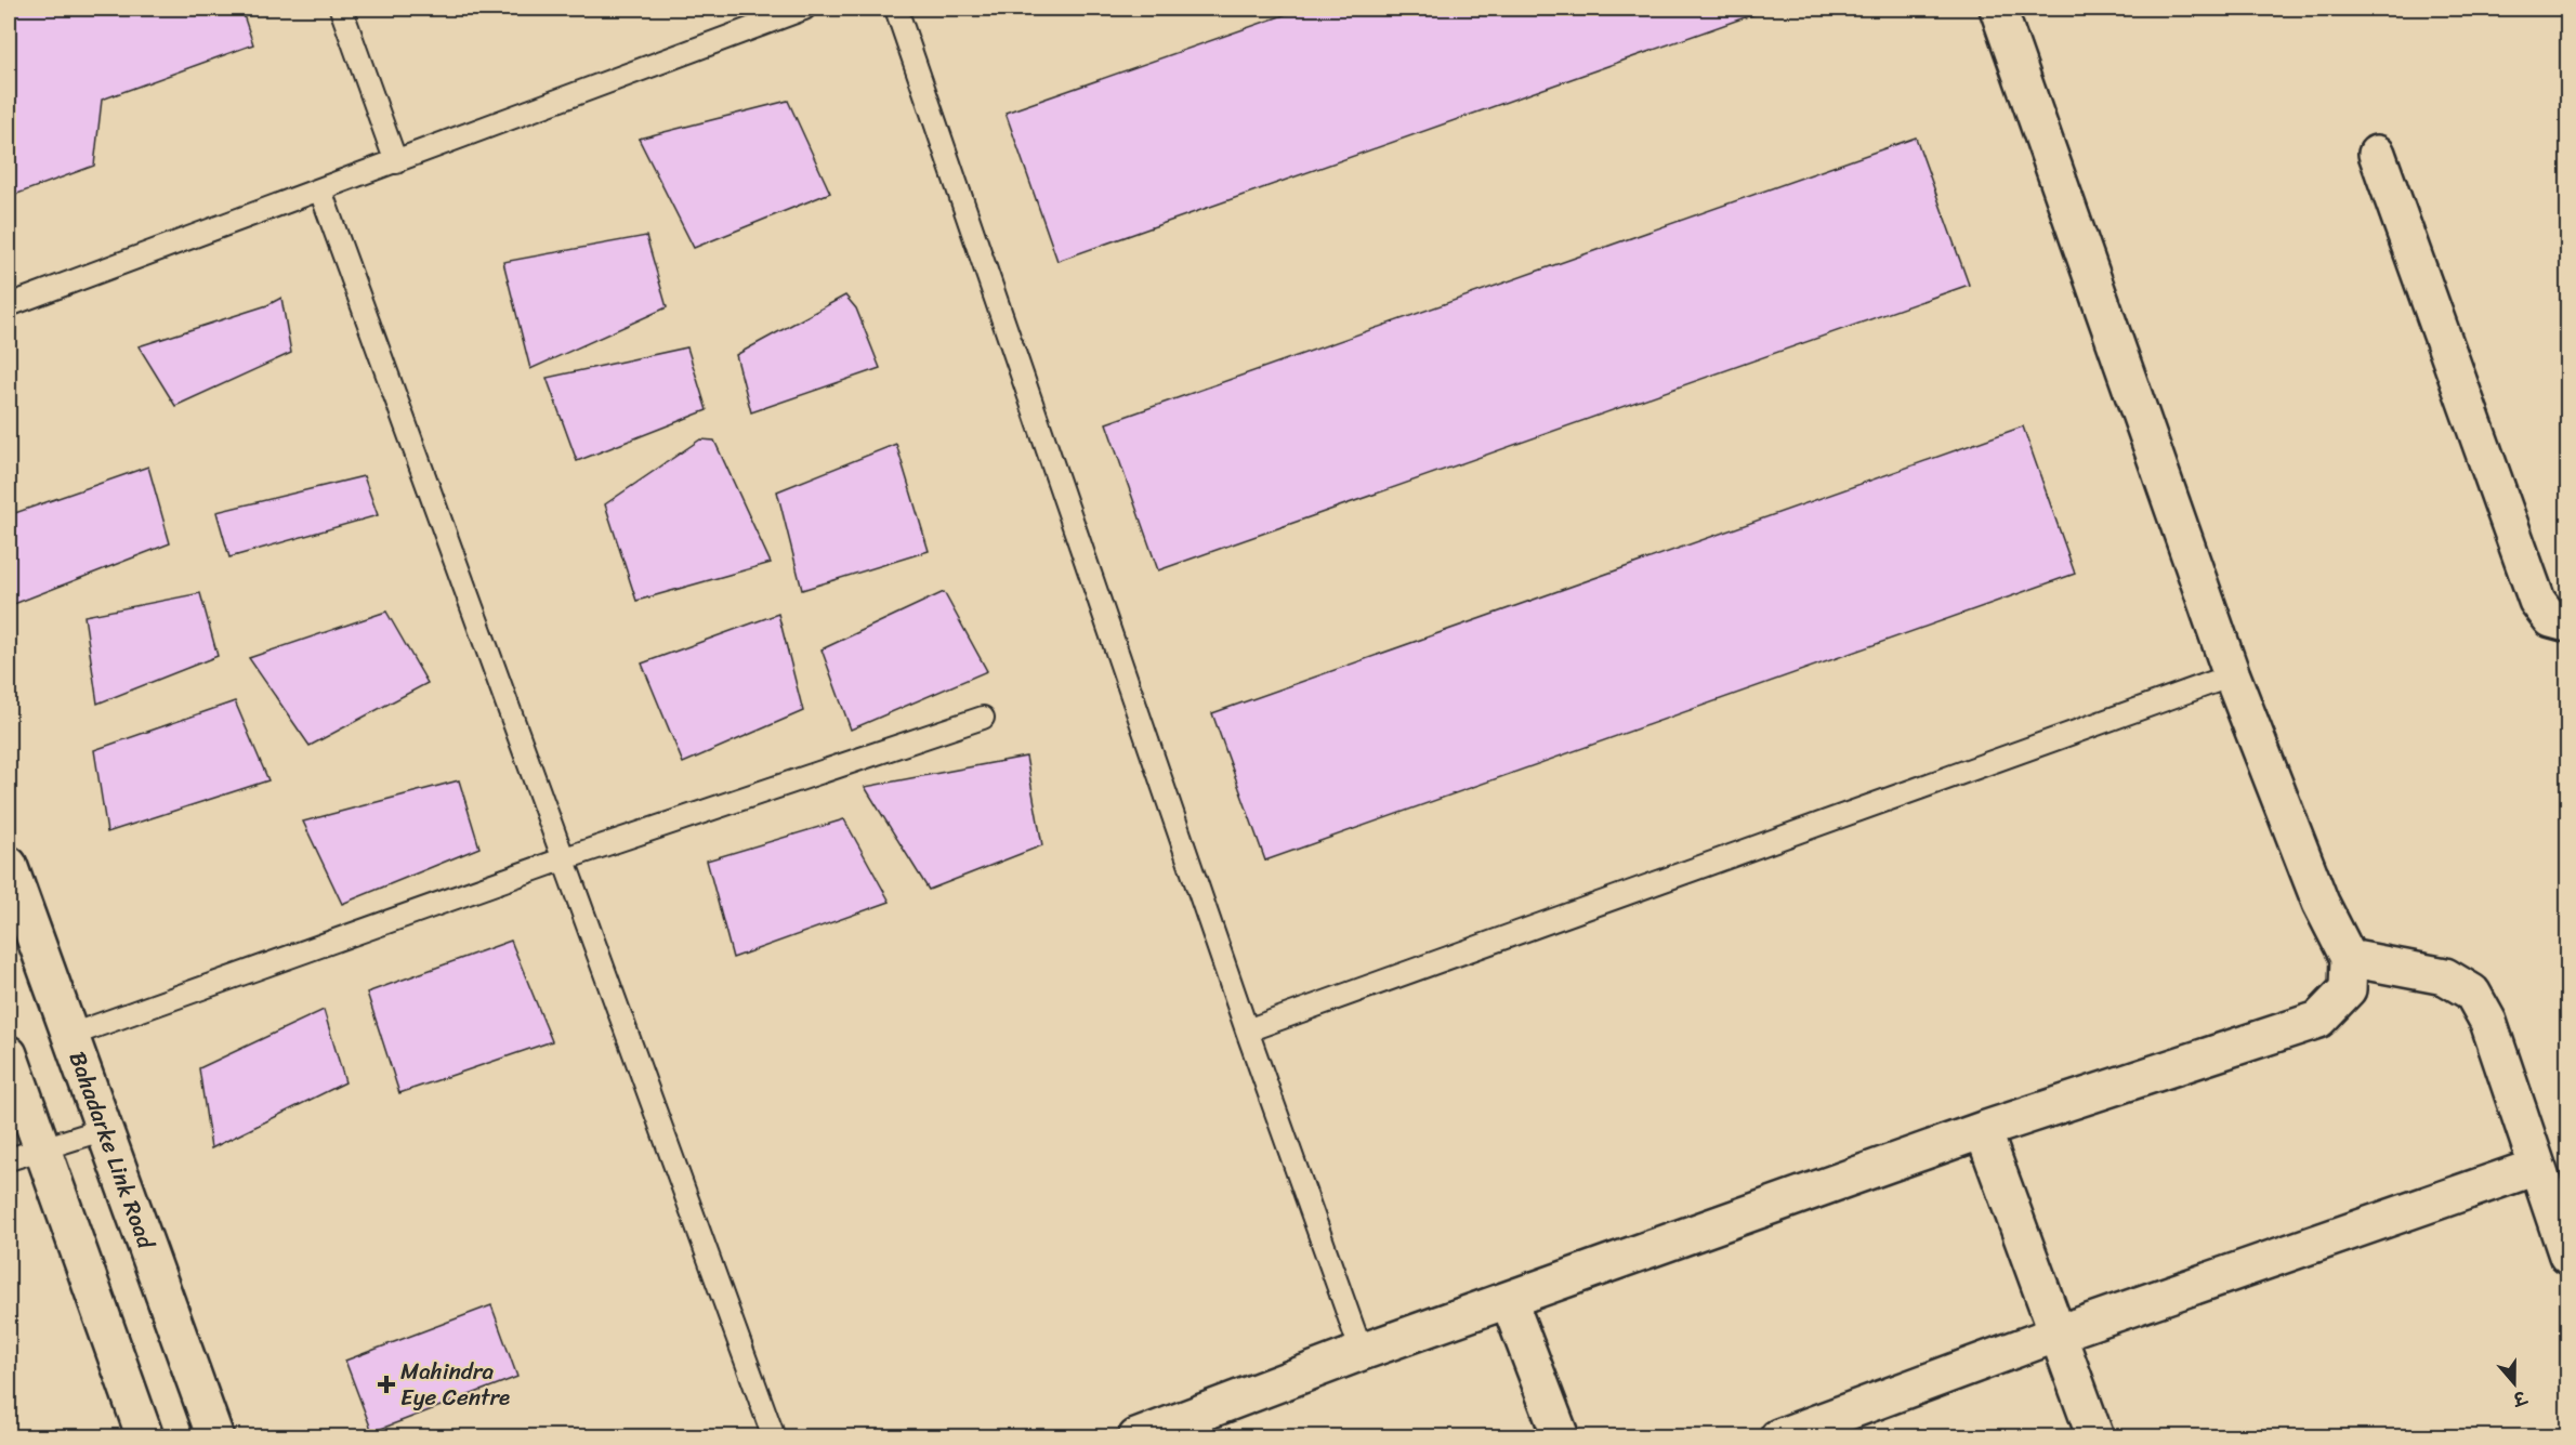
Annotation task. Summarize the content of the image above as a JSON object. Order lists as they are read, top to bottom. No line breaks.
{"streets":{"street":["Bahadarke Link Road"]},"places":{"health":["Mahindra Eye Centre"]},"north":"bottom"}
